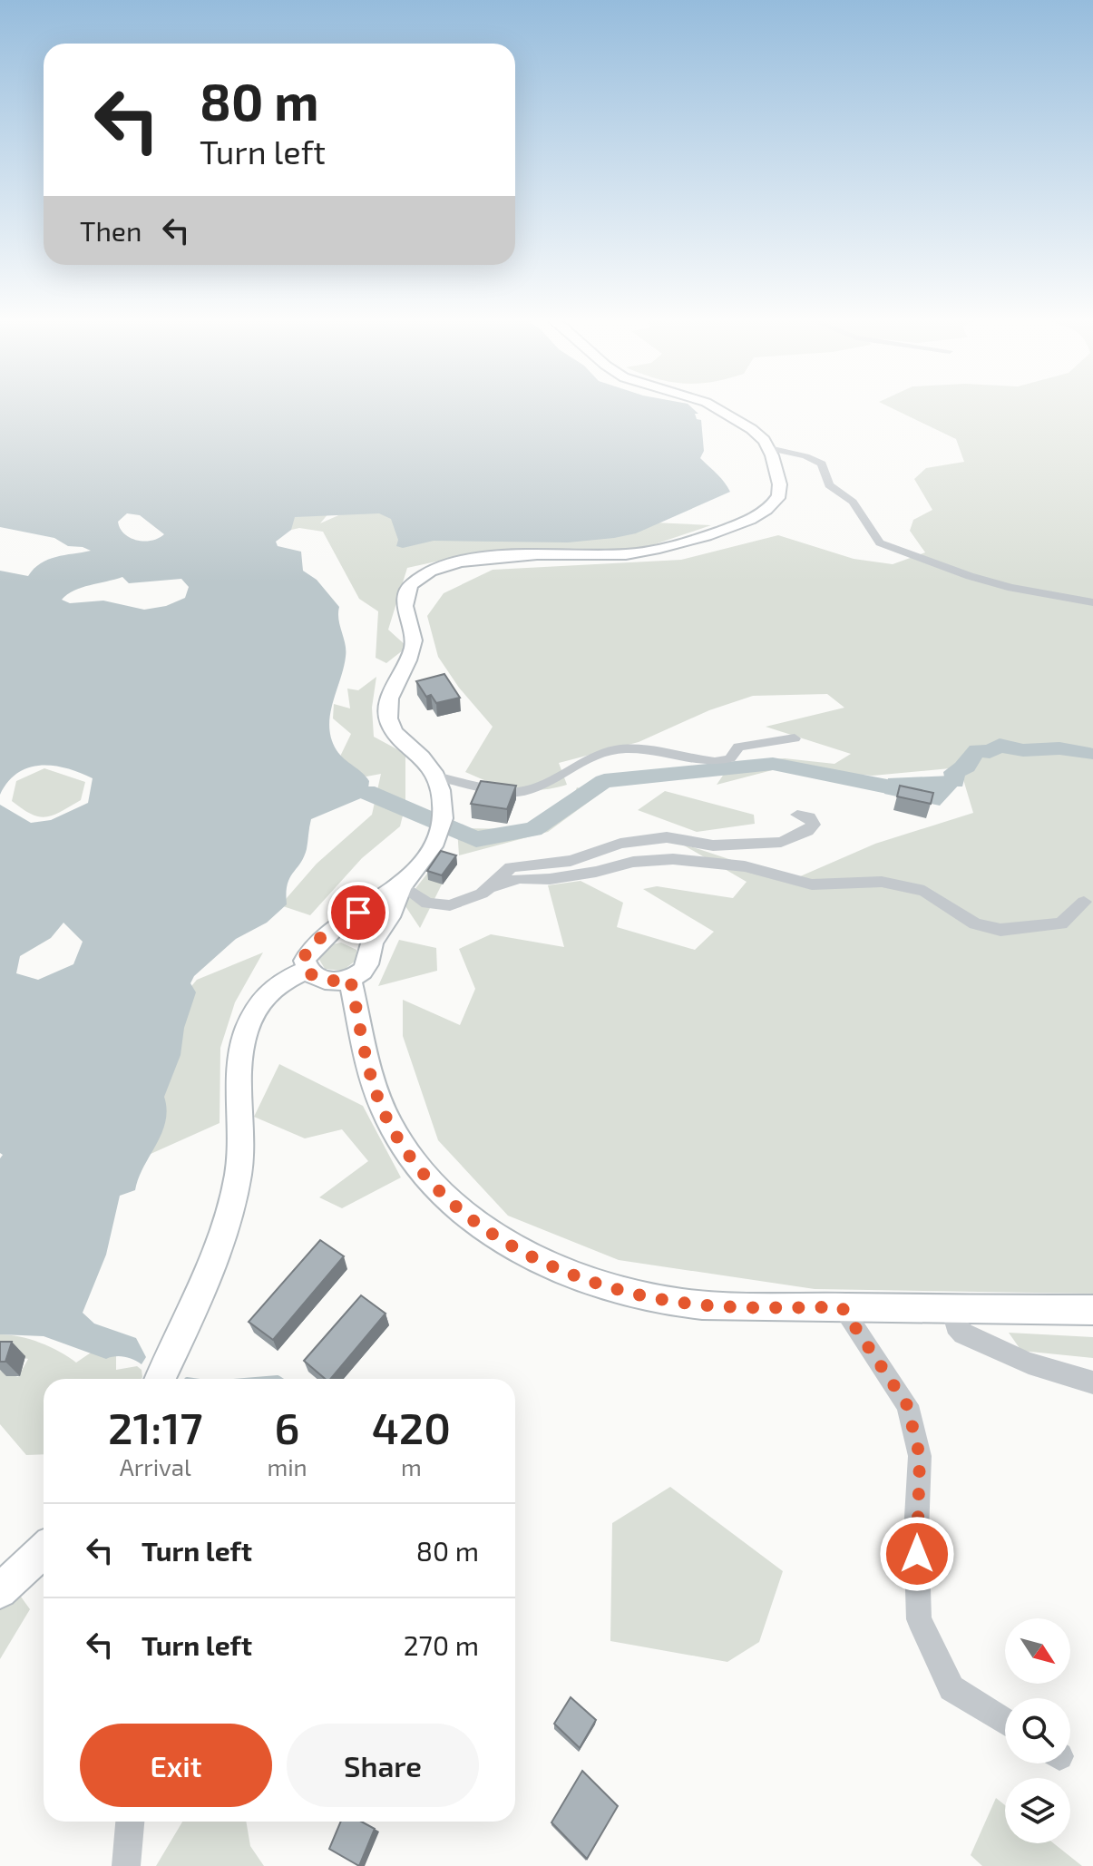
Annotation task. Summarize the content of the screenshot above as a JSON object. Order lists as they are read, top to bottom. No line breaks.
{"north":"bottom right","page":{"turn":["80 m","Turn left"],"then":"Then","eta":["21:17","Arrival","6","min","420","m"],"list":[{"name":"Turn left","value":"80 m"},{"name":"Turn left","value":"270 m"}],"buttons":["Exit","Share"]}}
